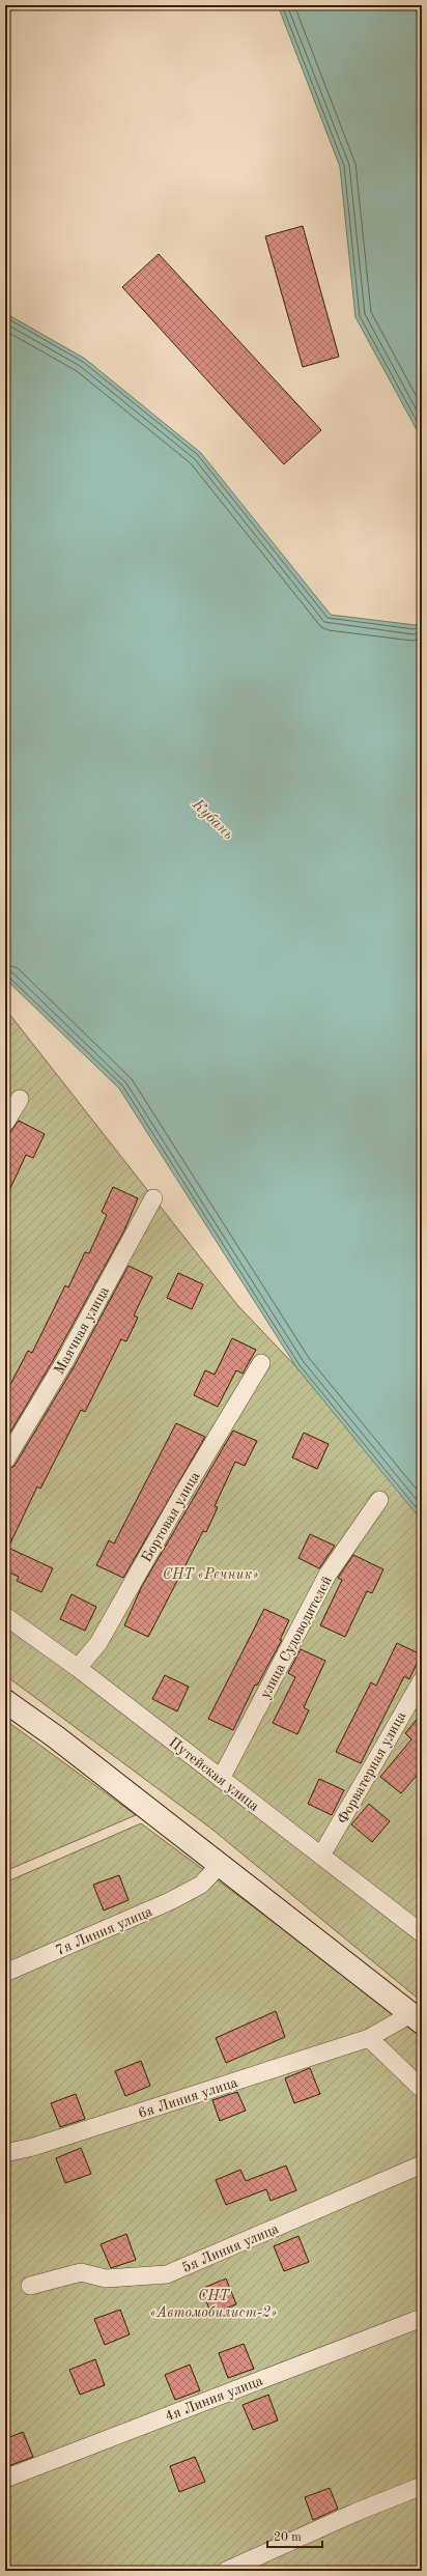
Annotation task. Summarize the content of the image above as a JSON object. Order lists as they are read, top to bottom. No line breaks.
{"streets":{"street":["Маячная улица","Бортовая улица","улица Судоводителей","Форватерная улица","Путейская улица","7я Линия улица","6я Линия улица","5я Линия улица","4я Линия улица"]},"crossings":[["Бортовая улица","Путейская улица"],["улица Судоводителей","Путейская улица"],["Форватерная улица","Путейская улица"]],"water":["Кубань"],"parks":["СНТ «Речник»","СНТ «Автомобилист-2»"],"scale_bar":"20 m"}
